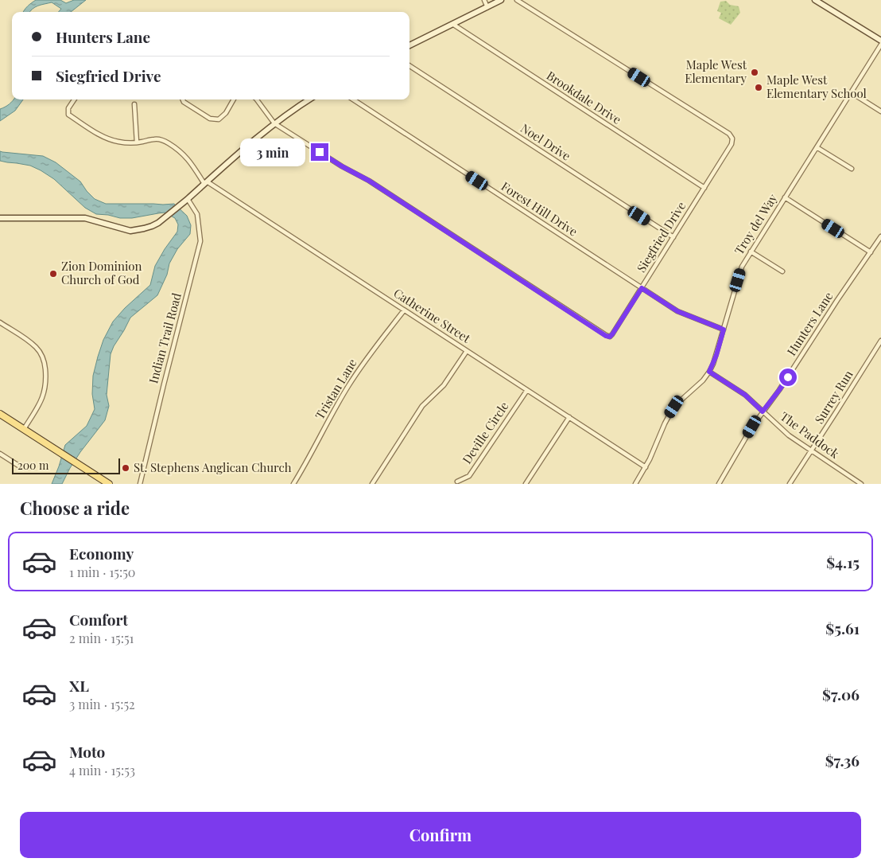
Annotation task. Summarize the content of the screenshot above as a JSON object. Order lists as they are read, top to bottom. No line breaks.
{"streets":{"street":["Brookdale Drive","Noel Drive","Forest Hill Drive","Troy del Way","Siegfried Drive","Catherine Street","Hunters Lane","Indian Trail Road","Tristan Lane","Surrey Run","Deville Circle","The Paddock"]},"crossings":[["Brookdale Drive","Siegfried Drive"],["Noel Drive","Siegfried Drive"],["Forest Hill Drive","Troy del Way"],["Forest Hill Drive","Siegfried Drive"],["Troy del Way","Catherine Street"],["Troy del Way","The Paddock"],["Catherine Street","Tristan Lane"],["Catherine Street","Deville Circle"],["Hunters Lane","The Paddock"],["Surrey Run","The Paddock"]],"places":["Maple West Elementary","Maple West Elementary School","Zion Dominion Church of God","St. Stephens Anglican Church"],"scale_bar":"200 m","page":{"banner":["Hunters Lane","Siegfried Drive"],"bubble":"3 min","scale":"200 m","heading":"Choose a ride","list":[{"name":"Economy","note":"1 min · 15:50","value":"$4.15"},{"name":"Comfort","note":"2 min · 15:51","value":"$5.61"},{"name":"XL","note":"3 min · 15:52","value":"$7.06"},{"name":"Moto","note":"4 min · 15:53","value":"$7.36"}],"buttons":"Confirm"}}
